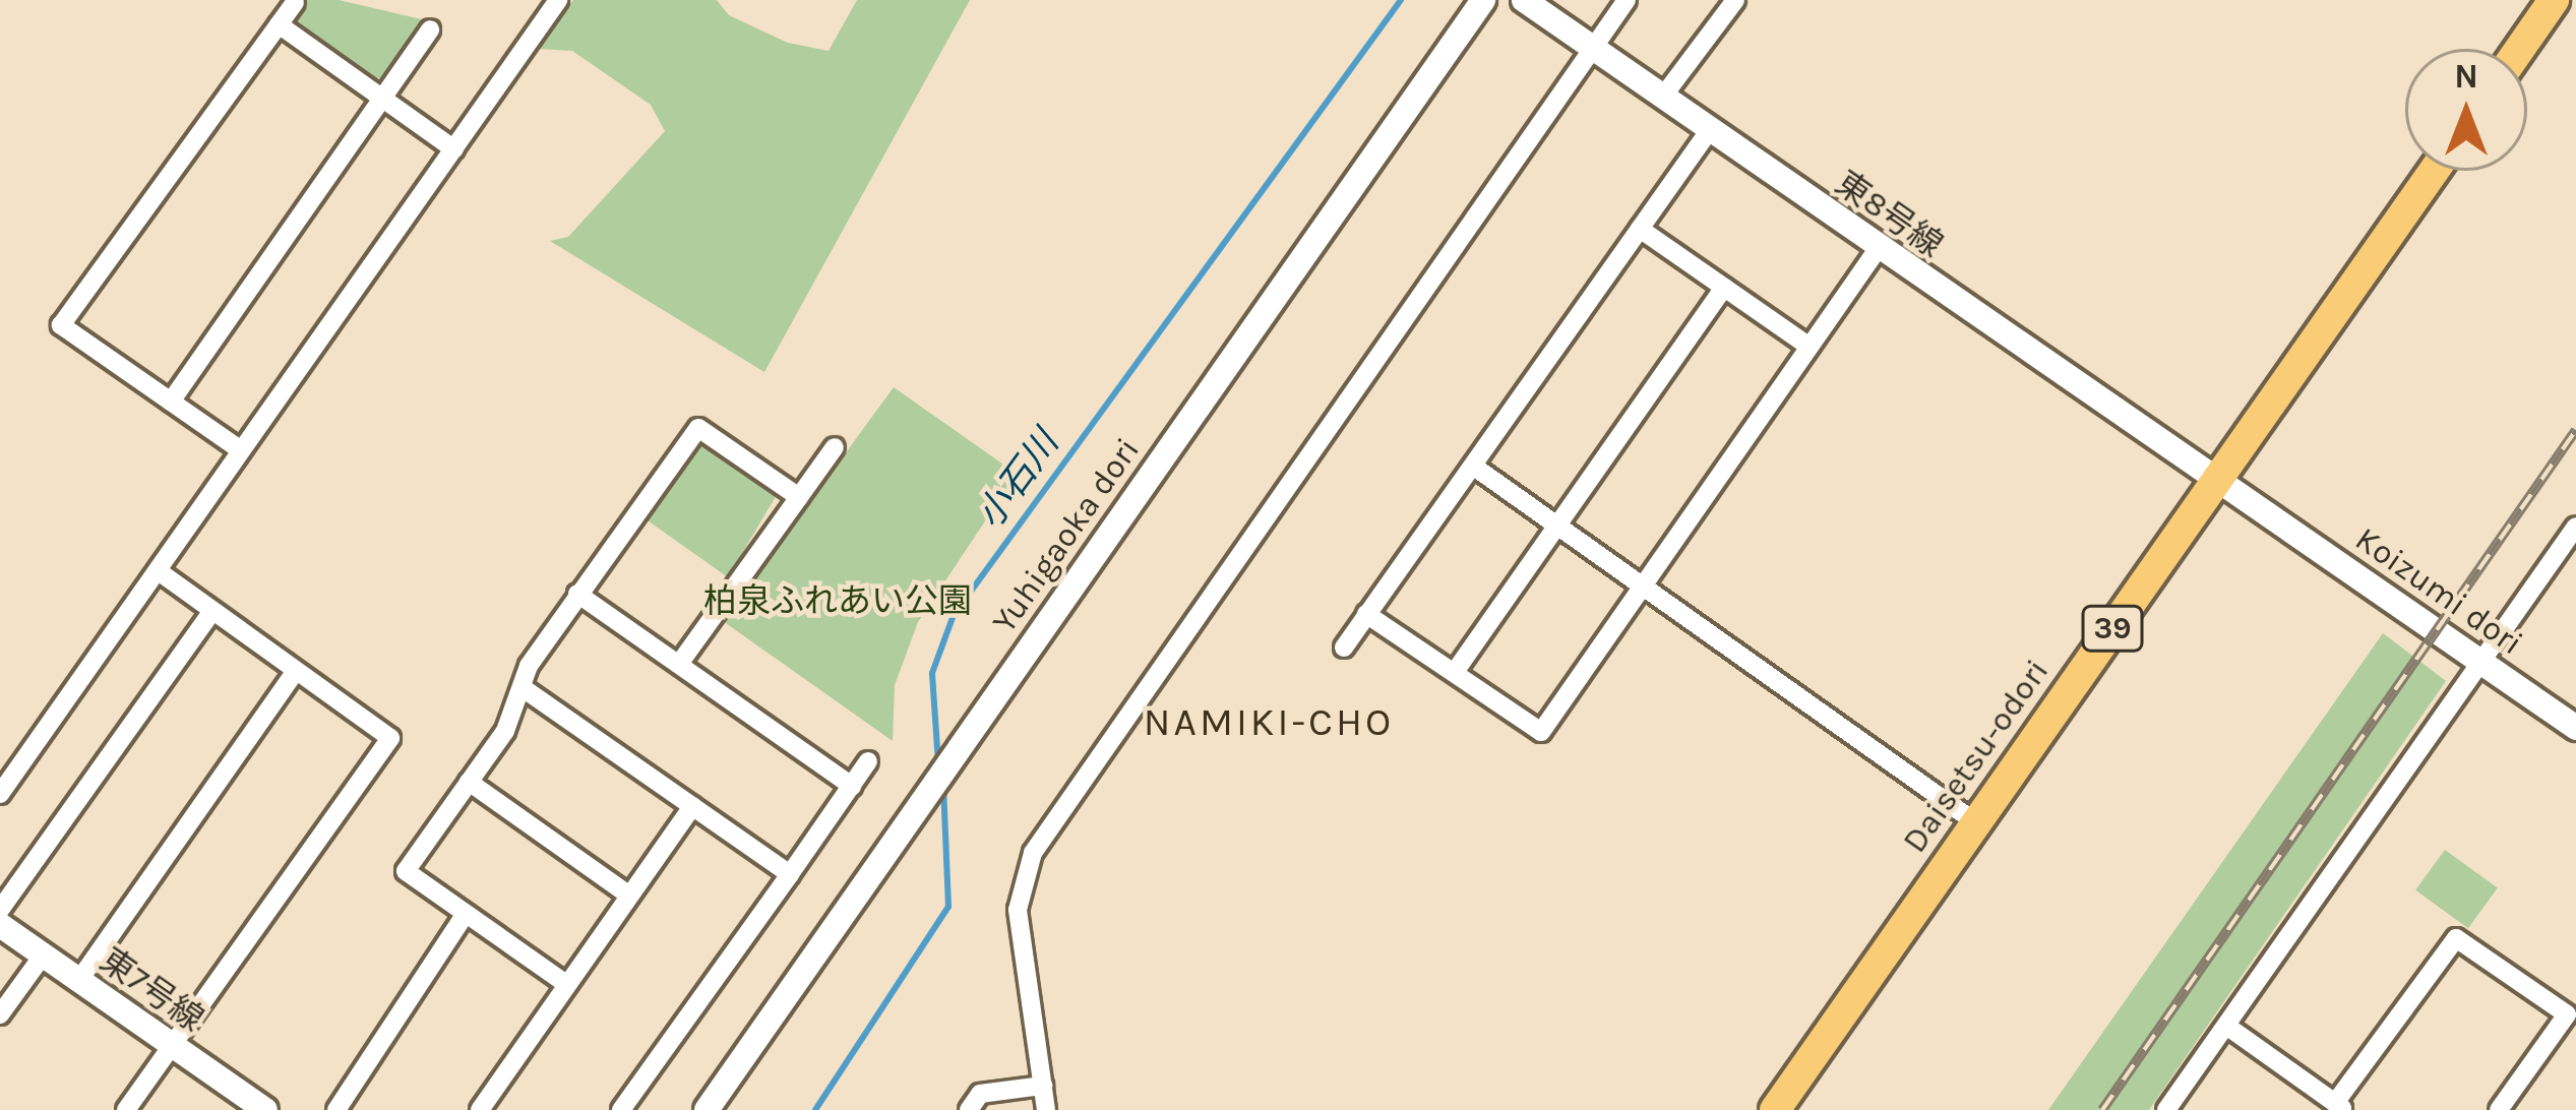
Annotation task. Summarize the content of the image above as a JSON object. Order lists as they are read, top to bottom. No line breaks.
{"streets":{"highway":["39","Daisetsu-odori"],"street":["東8号線","Yuhigaoka dori","Koizumi dori","東7号線"]},"crossings":[["東8号線","Koizumi dori"],["東8号線","Daisetsu-odori"],["Koizumi dori","Daisetsu-odori"]],"districts":["NAMIKI-CHO"],"water":["小石川"],"parks":["柏泉ふれあい公園"],"north":"top"}
